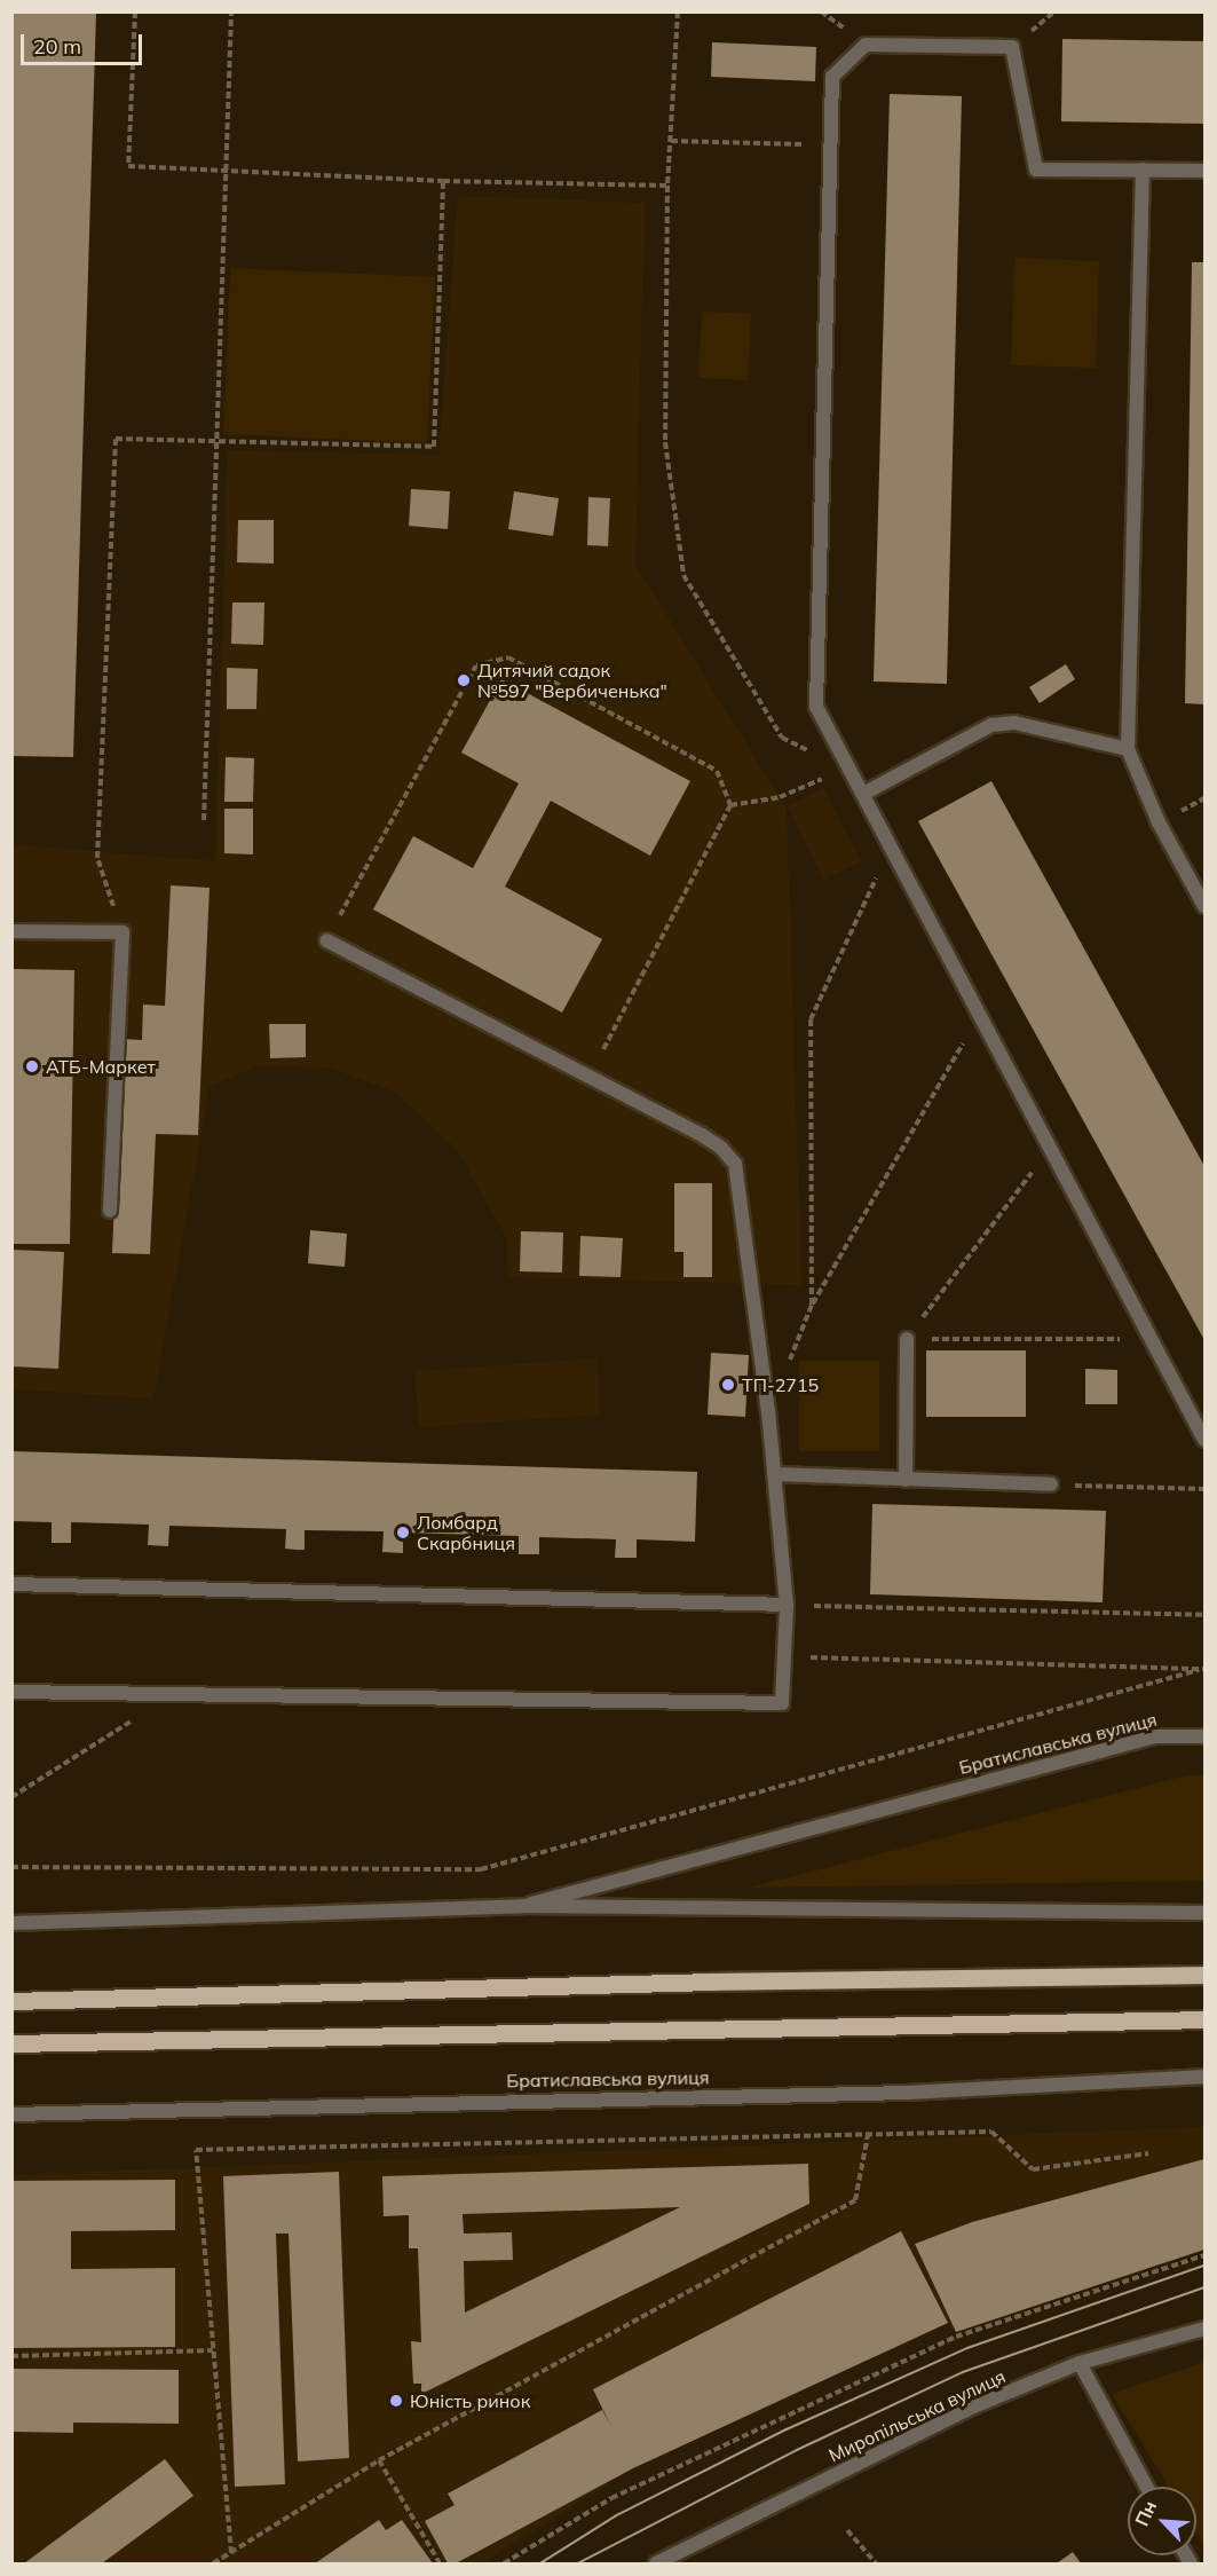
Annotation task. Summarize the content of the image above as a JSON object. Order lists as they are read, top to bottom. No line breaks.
{"streets":{"street":["Братиславська вулиця","Миропільська вулиця"]},"places":["Дитячий садок №597 \"Вербиченька\"","АТБ-Маркет","ТП-2715","Ломбард Скарбниця","Юність ринок"],"scale_bar":"20 m","north":"top left"}
